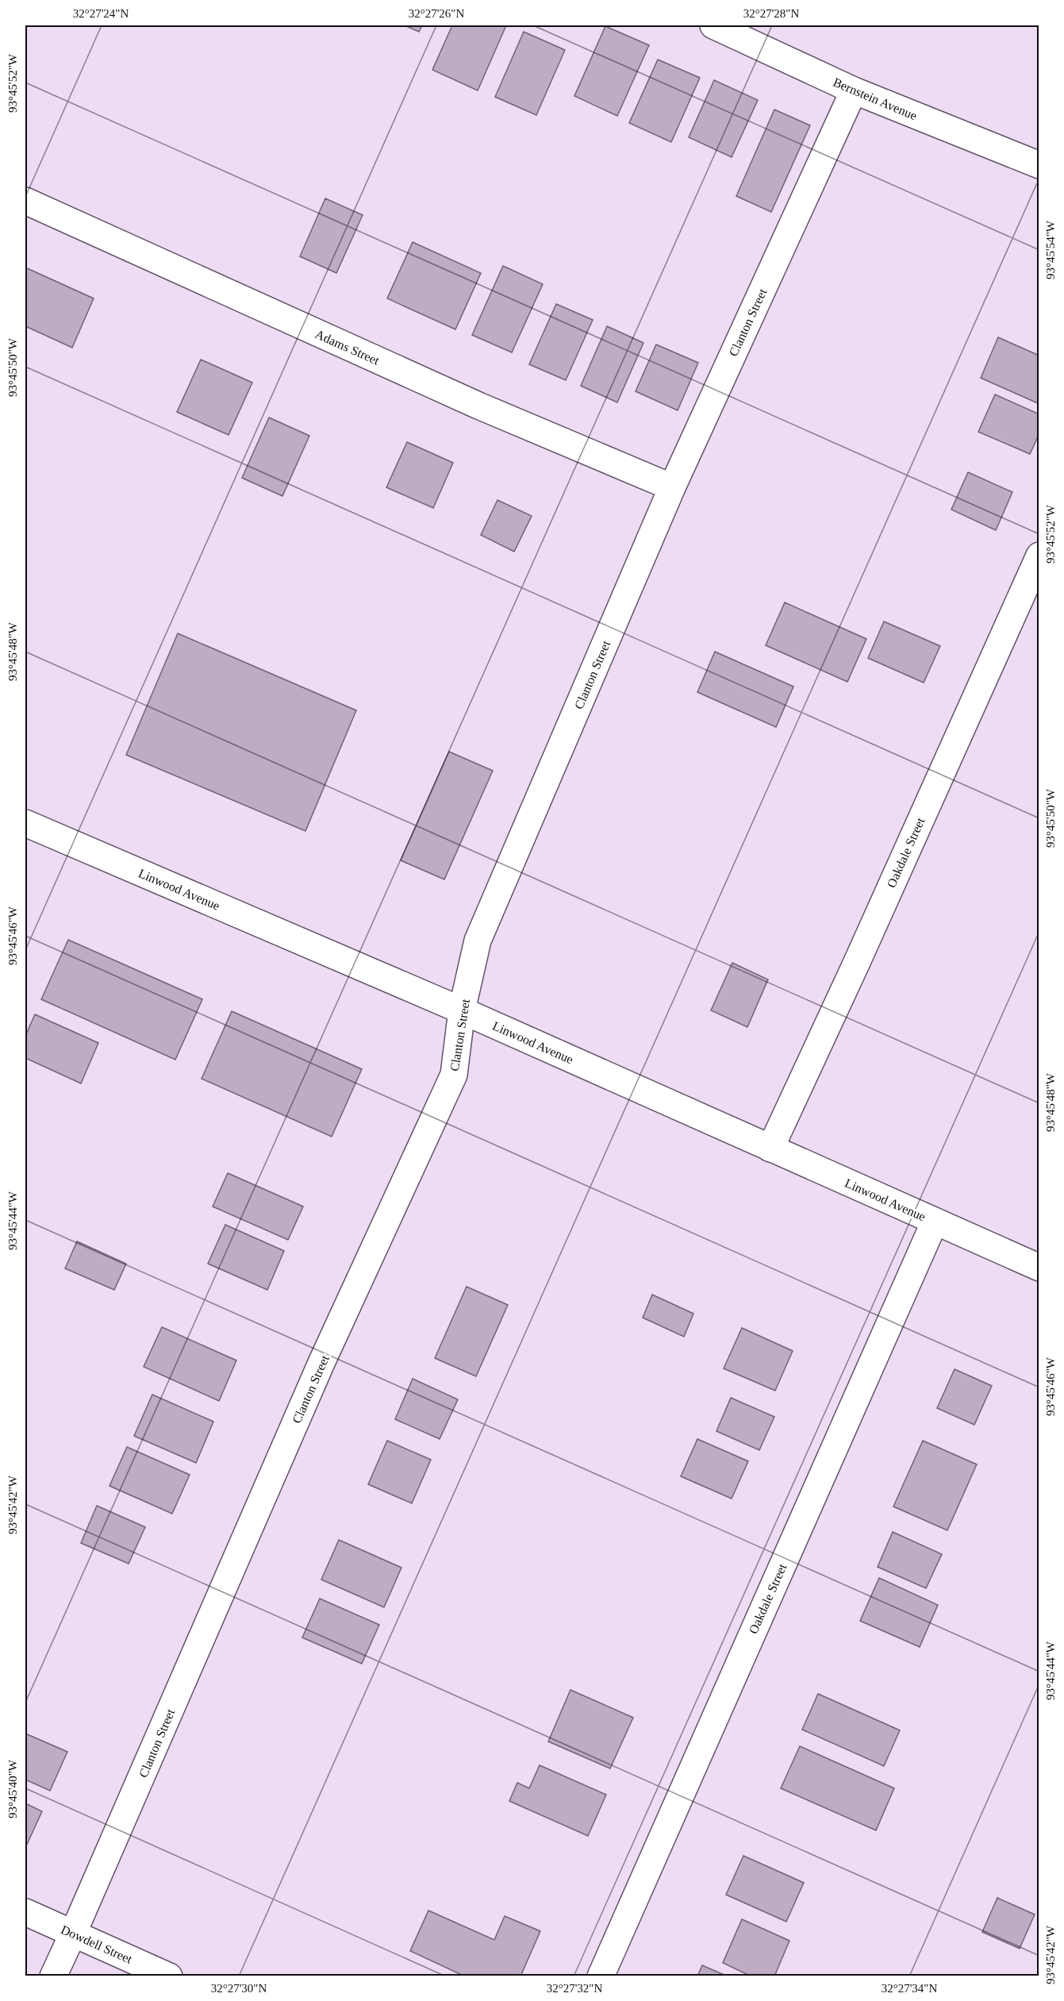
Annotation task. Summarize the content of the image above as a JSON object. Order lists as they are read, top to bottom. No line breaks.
{"streets":{"street":["Bernstein Avenue","Clanton Street","Adams Street","Oakdale Street","Linwood Avenue","Dowdell Street"]},"crossings":[["Bernstein Avenue","Clanton Street"],["Clanton Street","Adams Street"],["Clanton Street","Linwood Avenue"],["Clanton Street","Dowdell Street"],["Oakdale Street","Linwood Avenue"]],"coordinates":["32°27'24\"N","32°27'26\"N","32°27'28\"N","93°45'52\"W","93°45'54\"W","93°45'50\"W","93°45'48\"W","93°45'46\"W","93°45'44\"W","93°45'42\"W","93°45'40\"W","32°27'30\"N","32°27'32\"N","32°27'34\"N"]}
